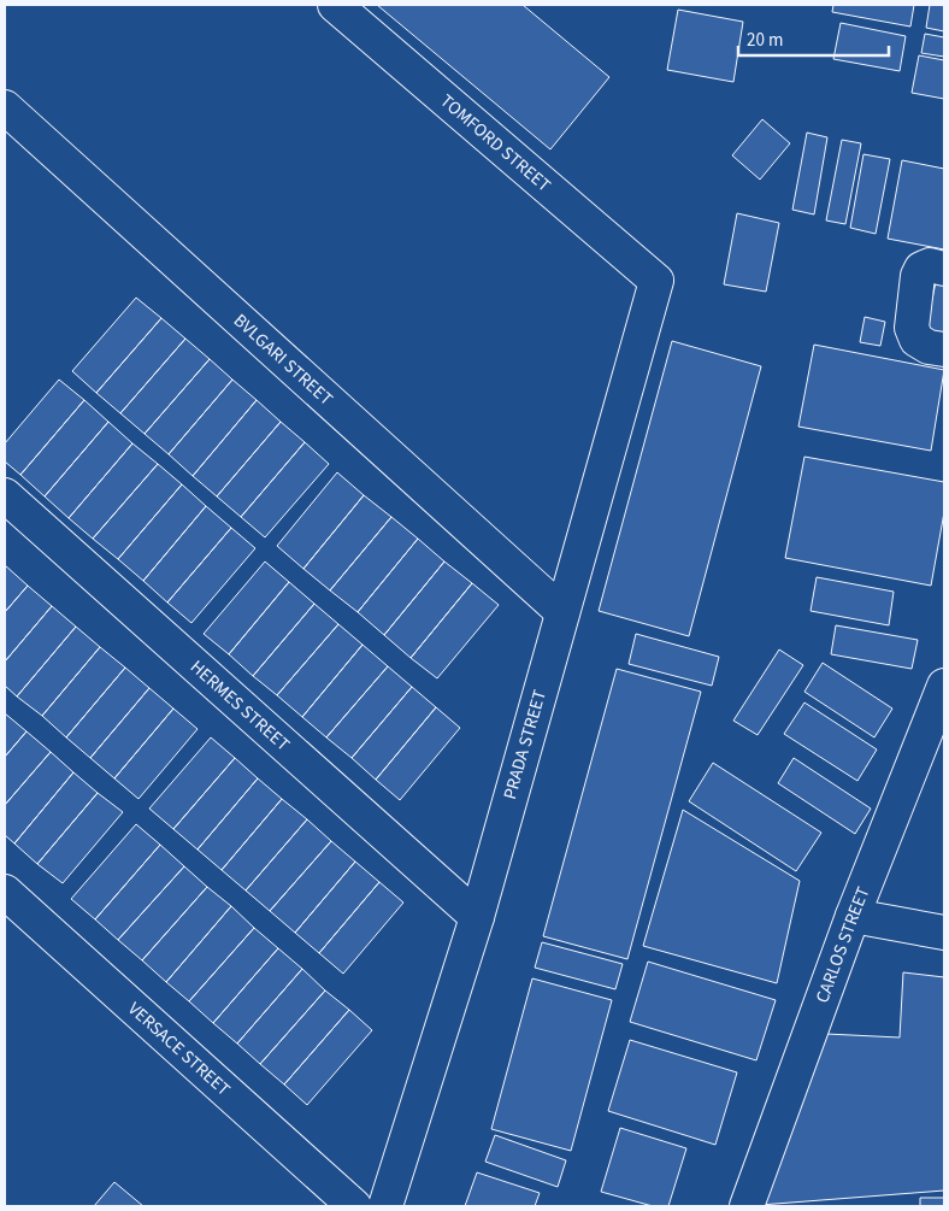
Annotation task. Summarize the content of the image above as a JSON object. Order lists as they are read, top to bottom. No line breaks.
{"streets":{"street":["TOMFORD STREET","BVLGARI STREET","HERMES STREET","PRADA STREET","CARLOS STREET","VERSACE STREET"]},"crossings":[["TOMFORD STREET","PRADA STREET"],["BVLGARI STREET","PRADA STREET"],["HERMES STREET","PRADA STREET"]],"scale_bar":"20 m"}
